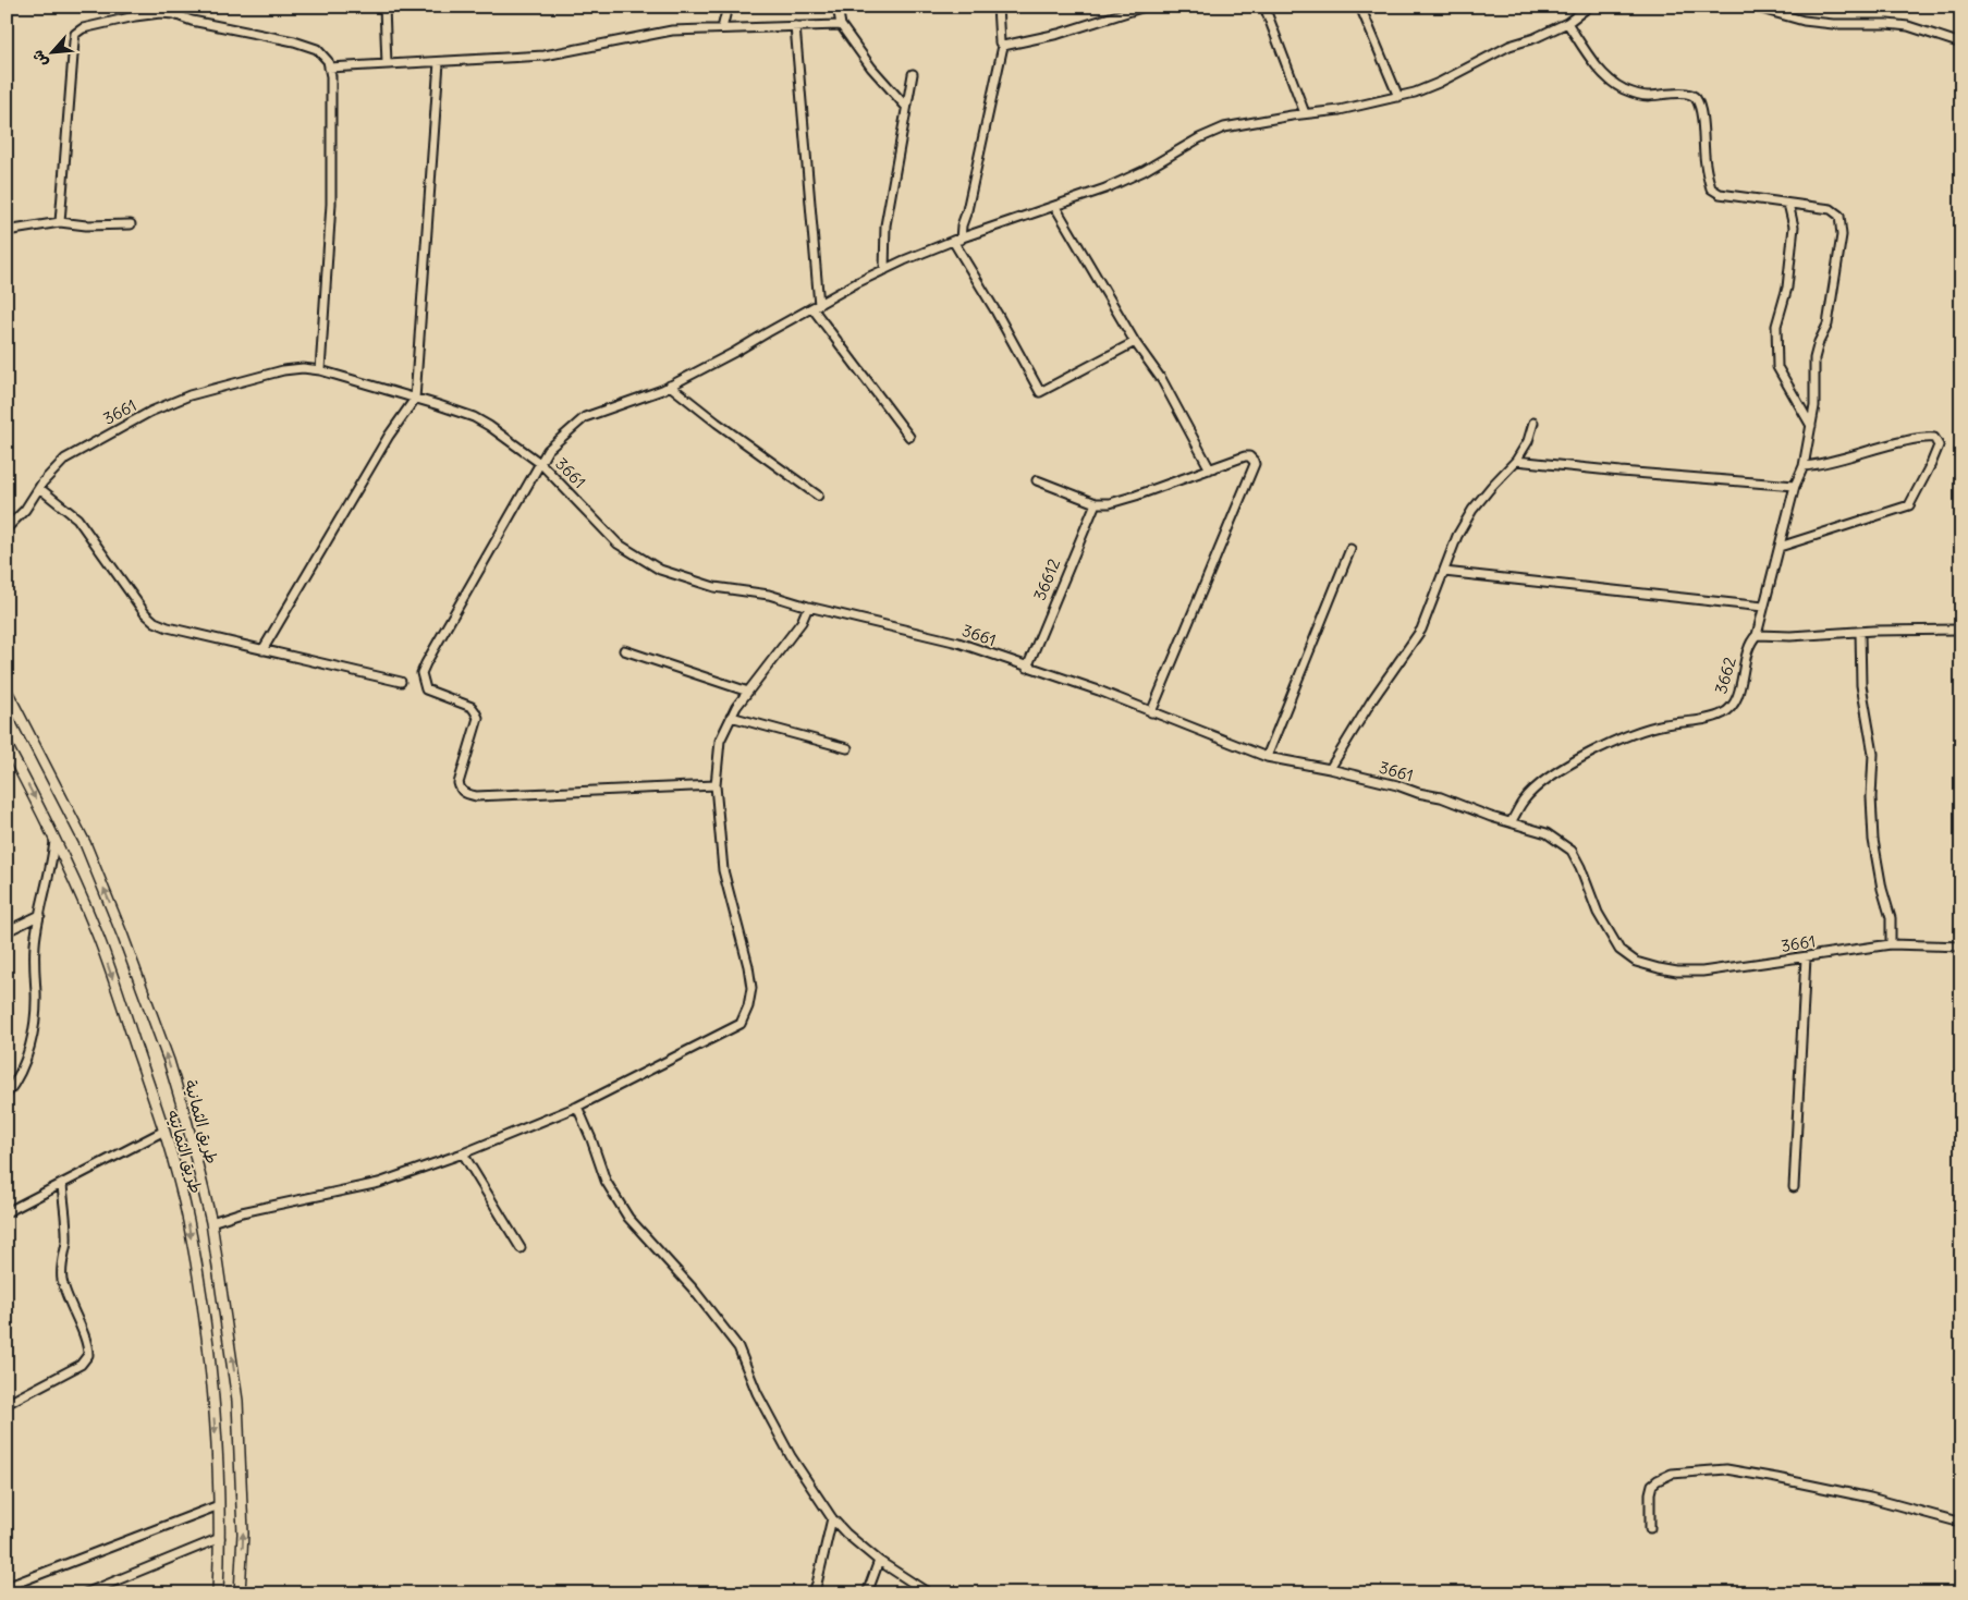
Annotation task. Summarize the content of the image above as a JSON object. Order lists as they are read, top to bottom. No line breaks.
{"streets":{"street":["3661","36612","3662","طريق الثمانية","طريق الثمانيه"]},"crossings":[["3661","36612"],["3661","3662"]],"one_way":["طريق الثمانية","طريق الثمانيه"],"north":"bottom left"}
